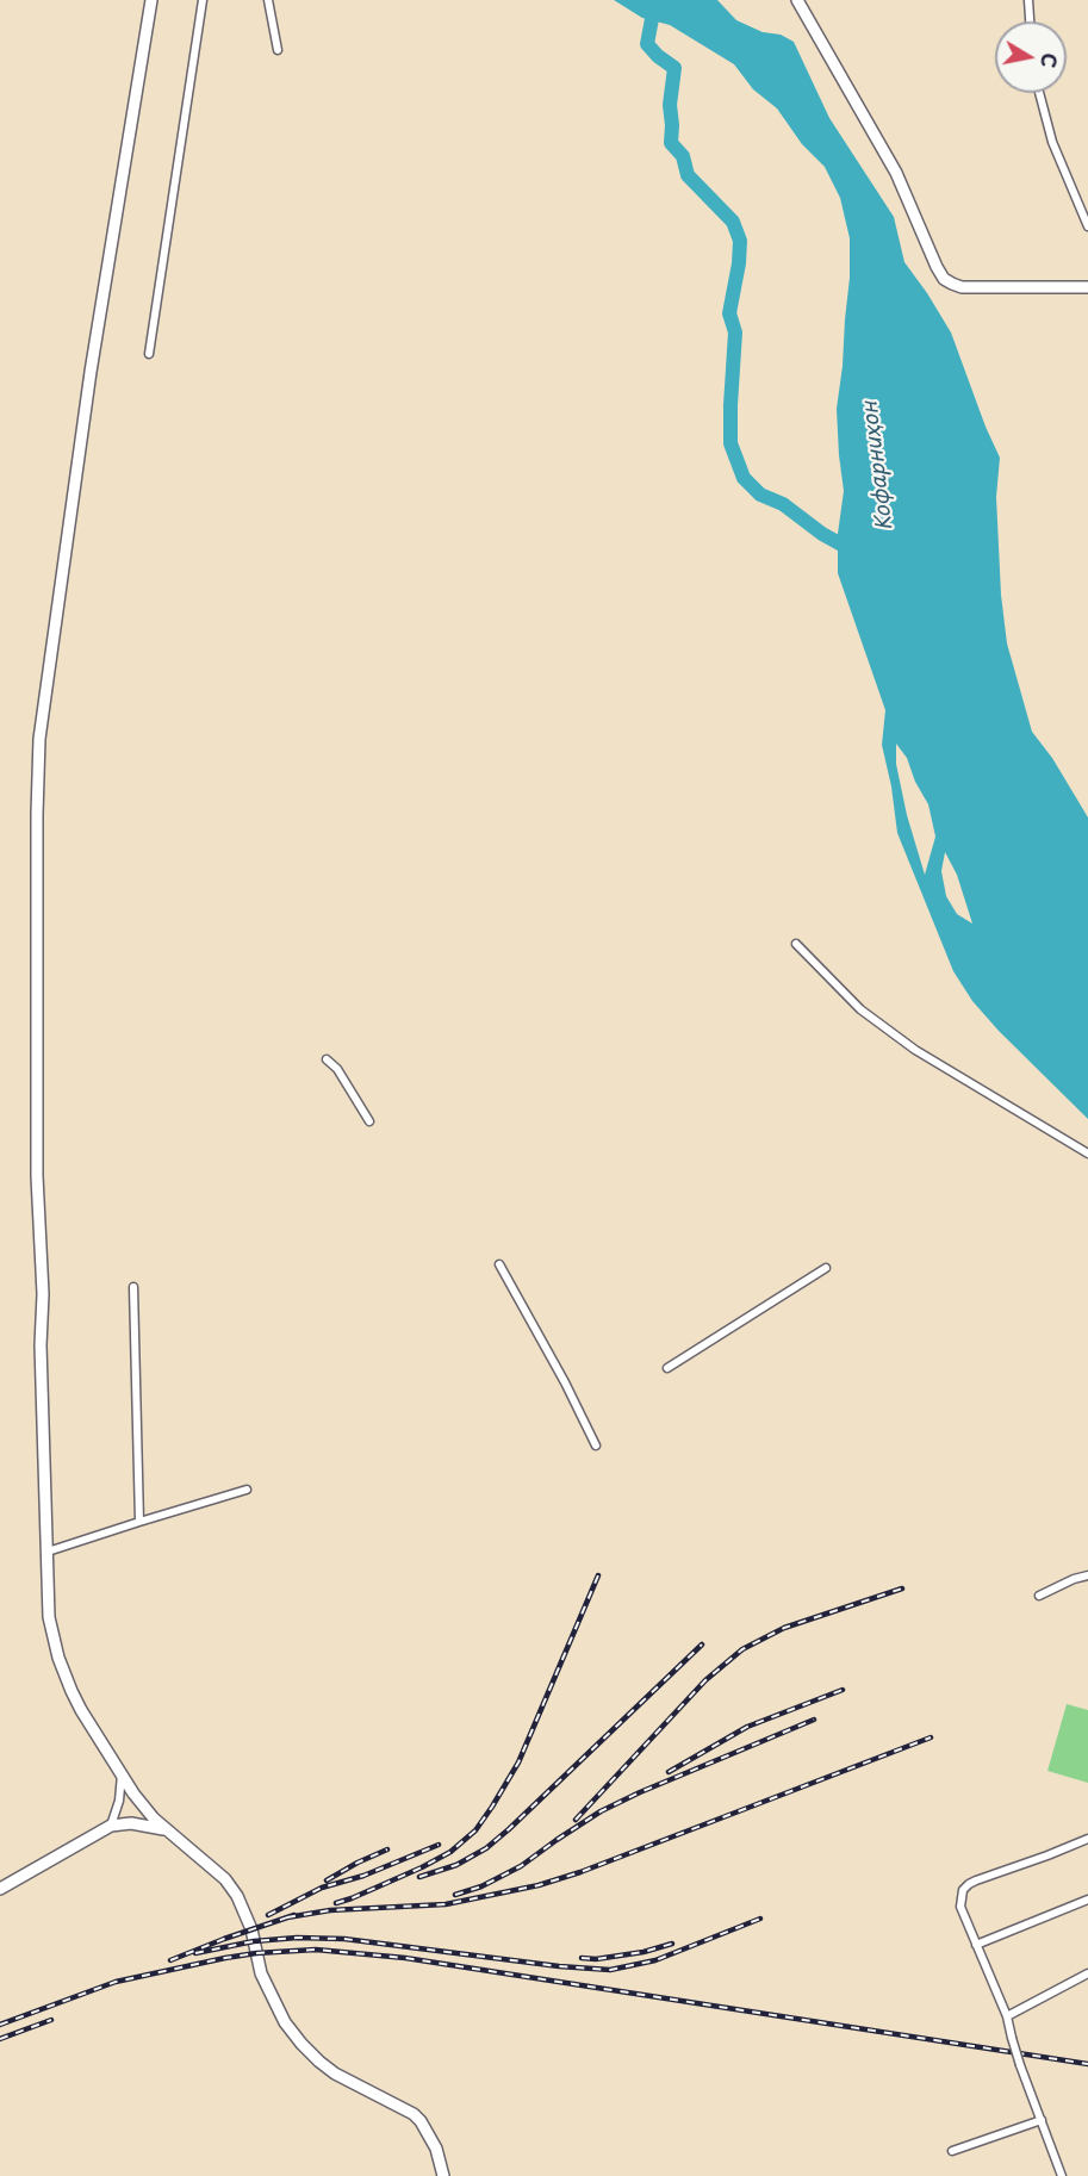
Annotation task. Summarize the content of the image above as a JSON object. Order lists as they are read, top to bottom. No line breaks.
{"water":["Кофарниҳон"],"north":"right"}
